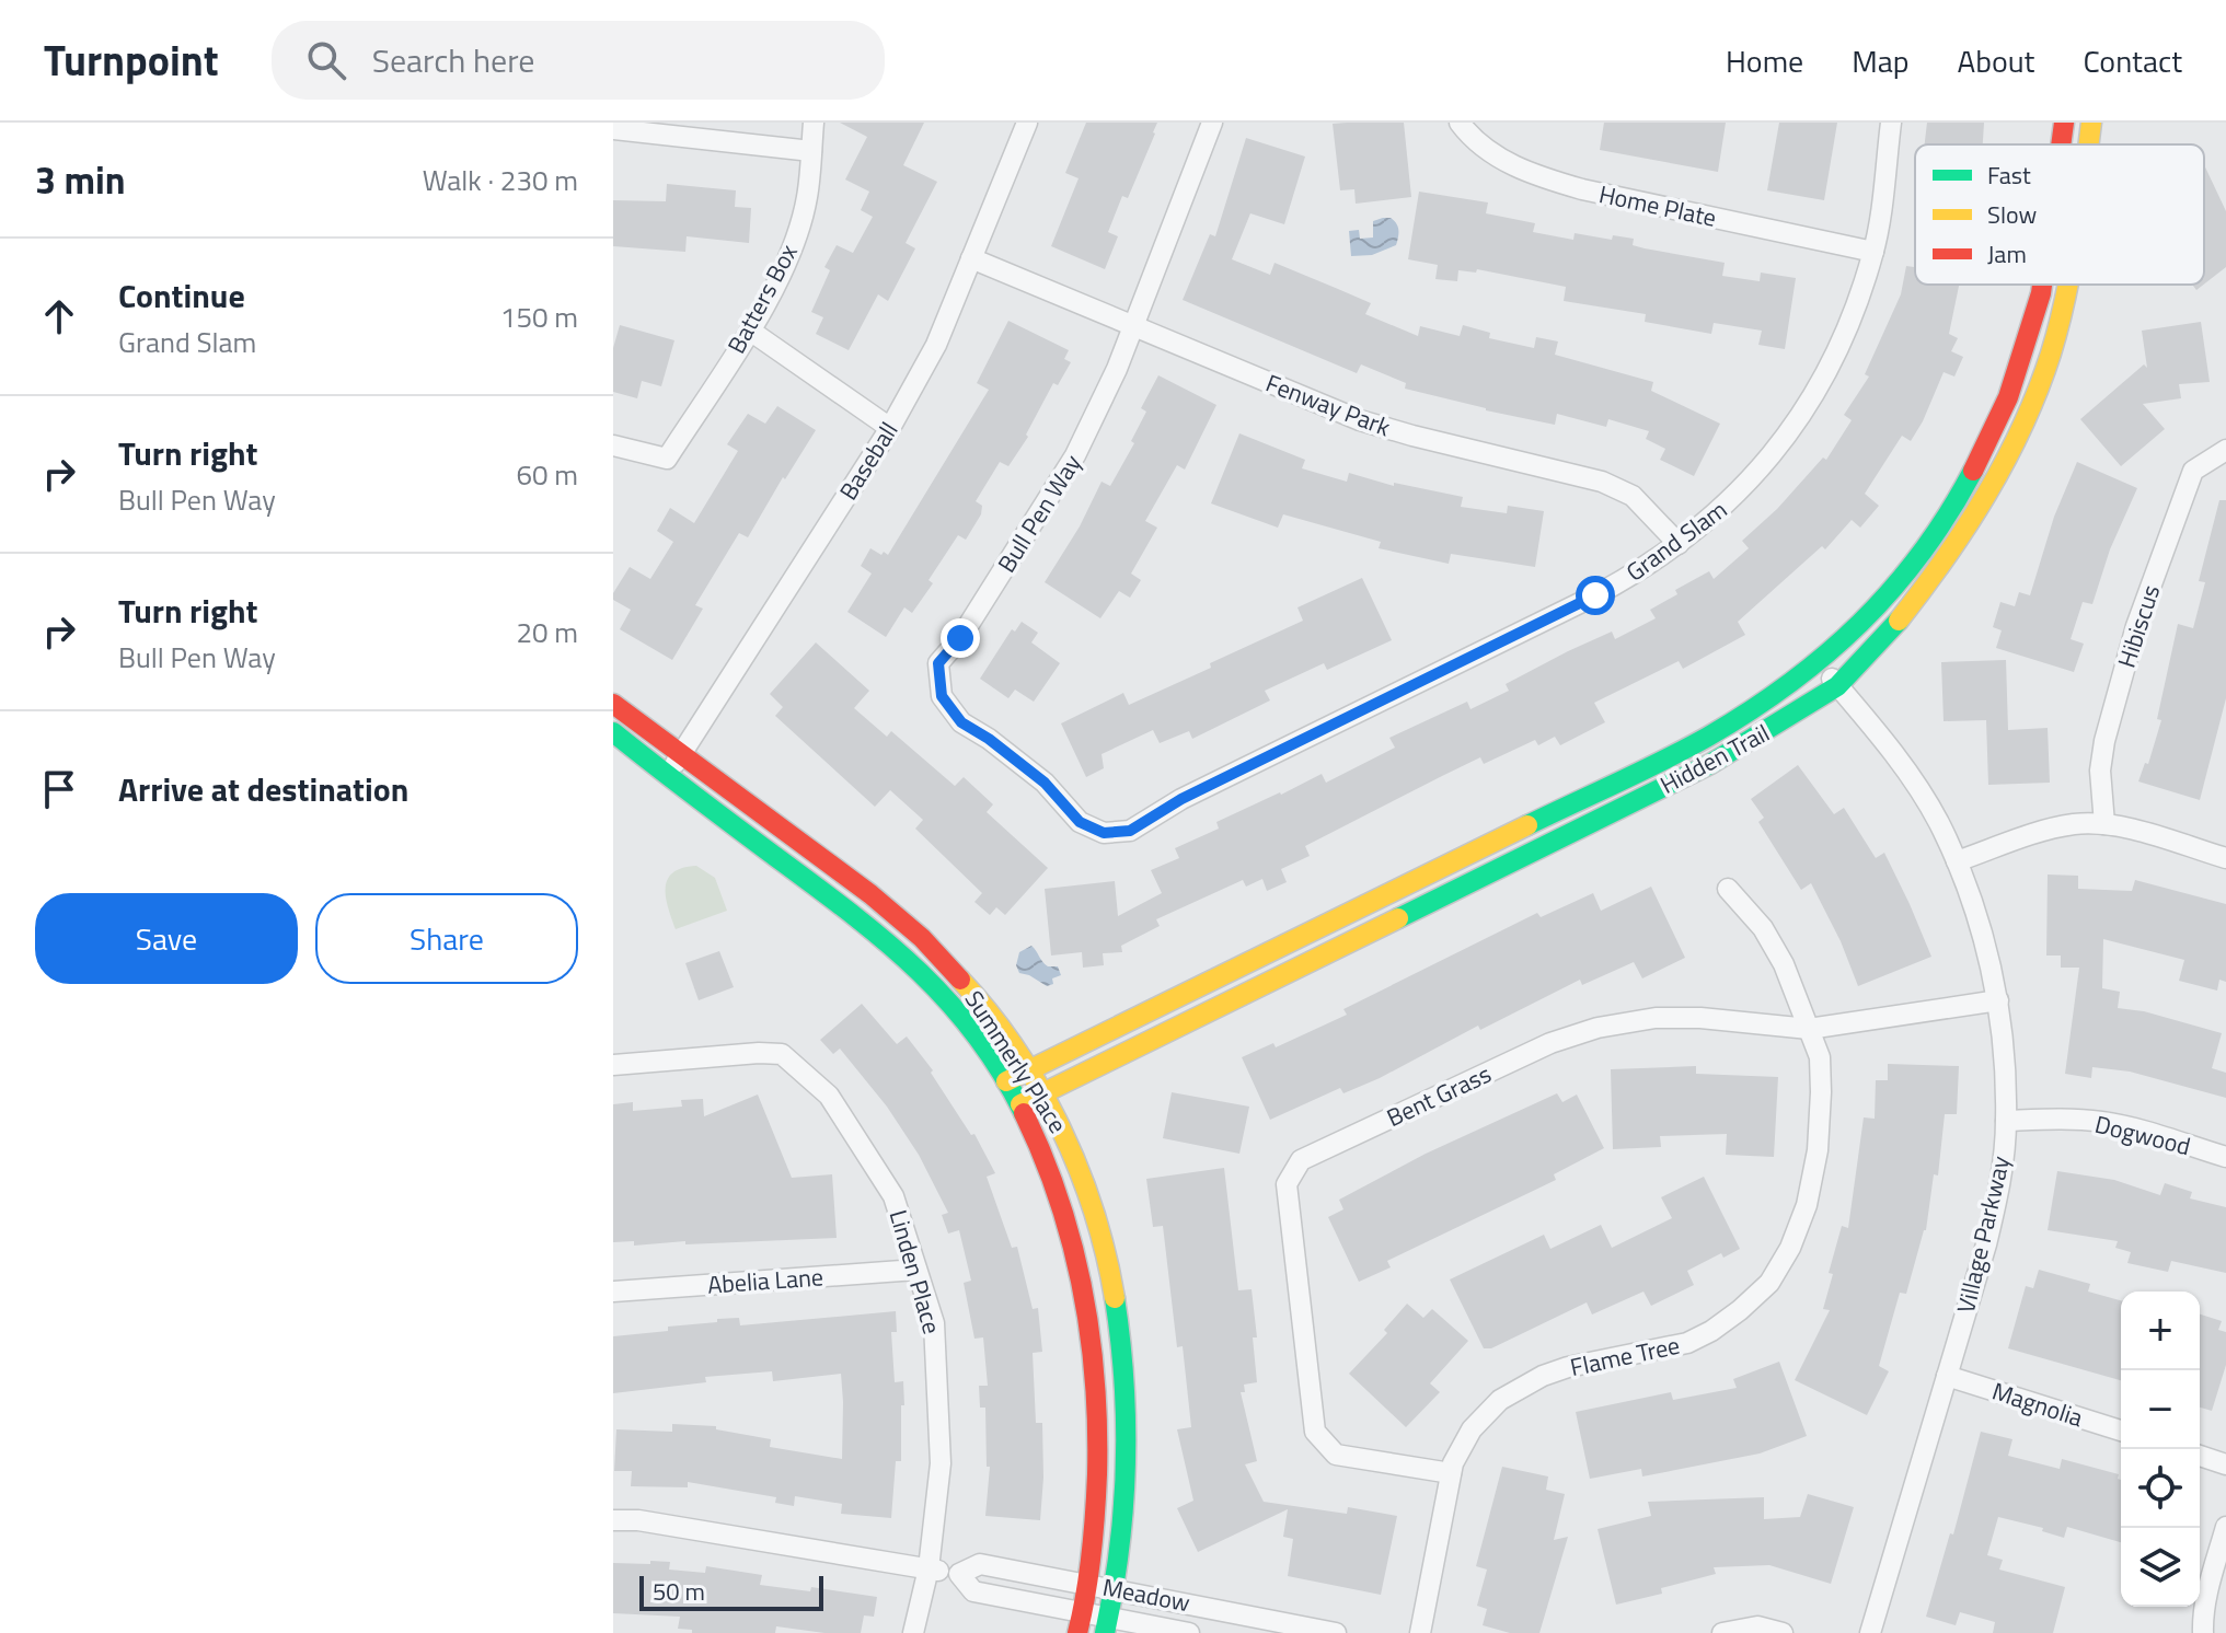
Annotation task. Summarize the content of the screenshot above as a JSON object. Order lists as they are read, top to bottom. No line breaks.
{"streets":{"street":["Home Plate","Batters Box","Fenway Park","Baseball","Bull Pen Way","Grand Slam","Hibiscus","Hidden Trail","Summerly Place","Bent Grass","Dogwood","Village Parkway","Linden Place","Abelia Lane","Flame Tree","Magnolia","Meadow"]},"crossings":[["Home Plate","Grand Slam"],["Fenway Park","Baseball"],["Fenway Park","Bull Pen Way"],["Fenway Park","Grand Slam"],["Baseball","Summerly Place"],["Bull Pen Way","Grand Slam"],["Hidden Trail","Summerly Place"],["Hidden Trail","Village Parkway"],["Summerly Place","Meadow"],["Bent Grass","Village Parkway"],["Bent Grass","Flame Tree"],["Dogwood","Village Parkway"],["Village Parkway","Magnolia"],["Linden Place","Abelia Lane"],["Linden Place","Meadow"]],"legend":["Fast","Slow","Jam"],"scale_bar":"50 m","page":{"header":"Turnpoint","search":"Search here","nav":["Home","Map","About","Contact"],"heading":["3 min","Walk · 230 m"],"list":[["Continue","Grand Slam","150 m"],["Turn right","Bull Pen Way","60 m"],["Turn right","Bull Pen Way","20 m"],"Arrive at destination"],"buttons":["Save","Share"],"map_buttons":["+","−"],"scale":"50 m"}}
